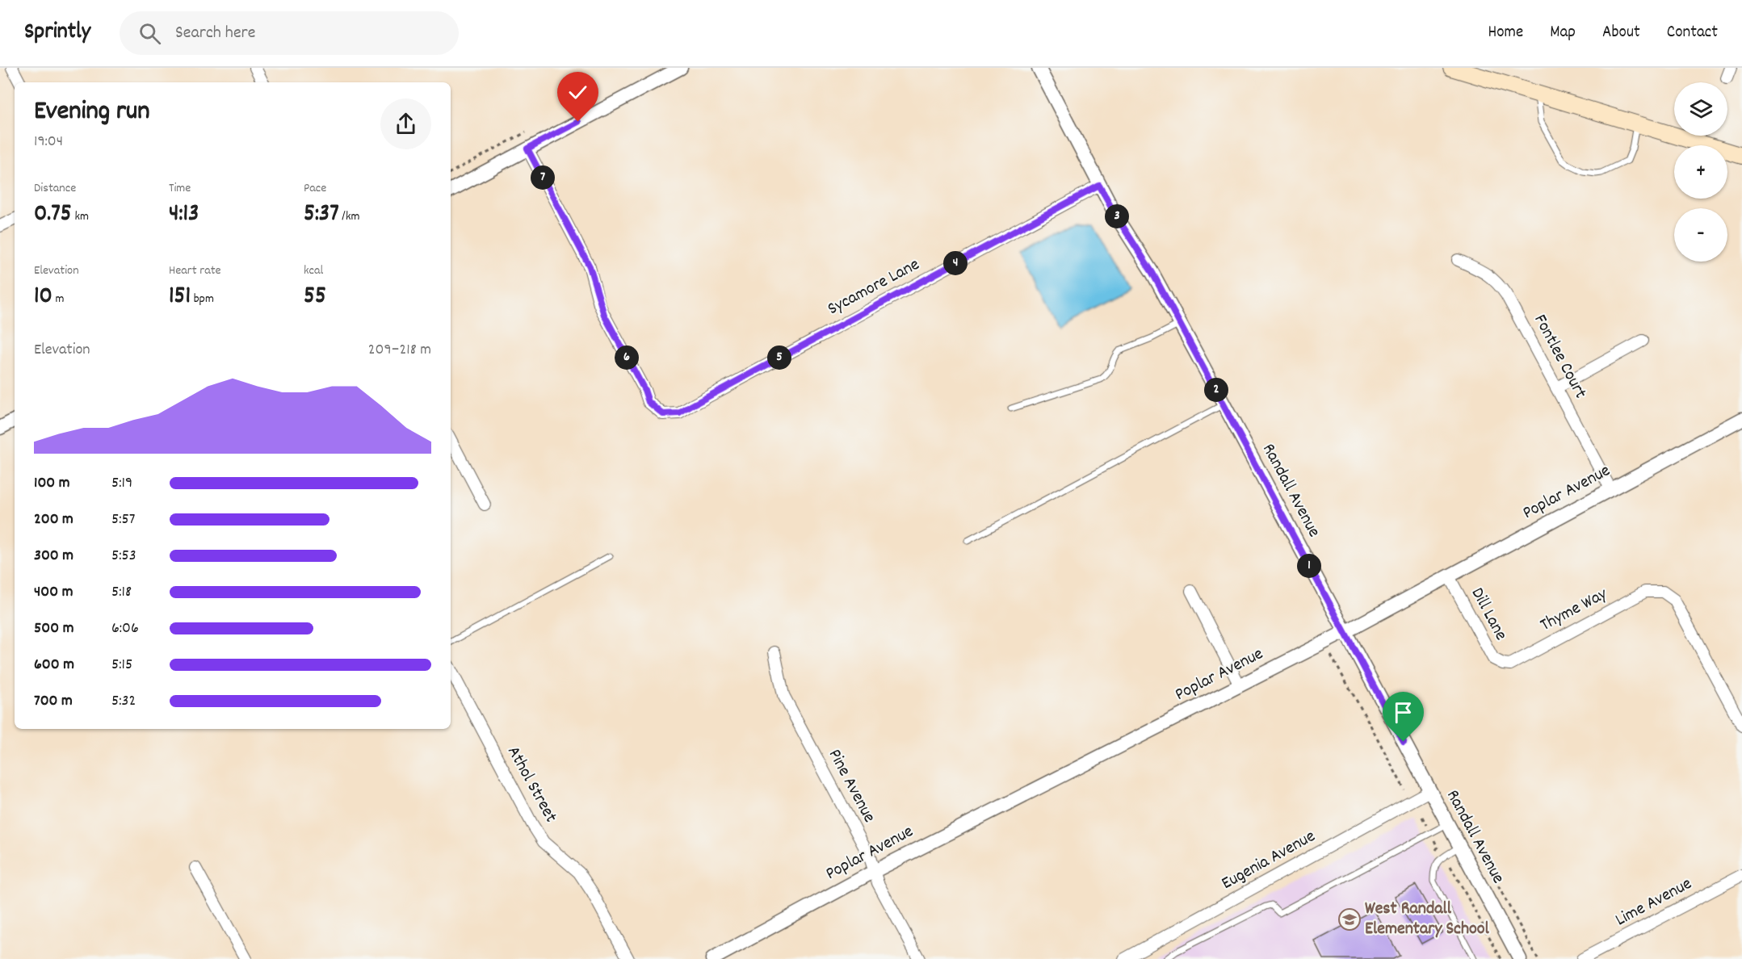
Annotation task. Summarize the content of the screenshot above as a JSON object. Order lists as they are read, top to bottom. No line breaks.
{"streets":{"street":["Sycamore Lane","Fontlee Court","Randall Avenue","Poplar Avenue","Thyme Way","Dill Lane","Athol Street","Pine Avenue","Eugenia Avenue","Lime Avenue"]},"crossings":[["Sycamore Lane","Randall Avenue"],["Fontlee Court","Poplar Avenue"],["Randall Avenue","Poplar Avenue"],["Randall Avenue","Eugenia Avenue"],["Poplar Avenue","Dill Lane"],["Poplar Avenue","Pine Avenue"],["Thyme Way","Dill Lane"]],"places":{"school or university":["West Randall Elementary School"]},"page":{"header":"Sprintly","search":"Search here","nav":["Home","Map","About","Contact"],"map_buttons":["+","−"],"heading":["Evening run","19:04"],"stats":[["Distance","0.75 km"],["Time","4:13"],["Pace","5:37 /km"],["Elevation","10 m"],["Heart rate","151 bpm"],["kcal","55"]],"pins":["7","3","4","5","6","2","1"],"chart":["Elevation","209–218 m"],"list":[{"name":"100 m","note":"5:19"},{"name":"200 m","note":"5:57"},{"name":"300 m","note":"5:53"},{"name":"400 m","note":"5:18"},{"name":"500 m","note":"6:06"},{"name":"600 m","note":"5:15"},{"name":"700 m","note":"5:32"}]}}
